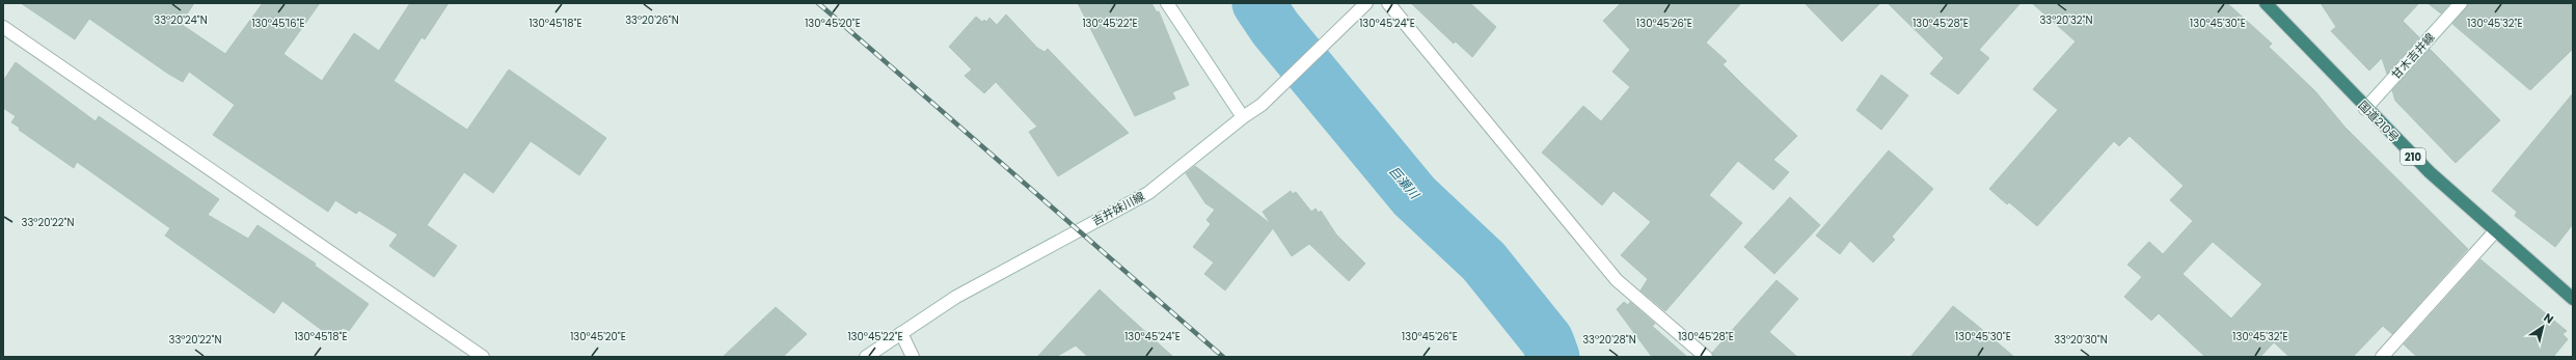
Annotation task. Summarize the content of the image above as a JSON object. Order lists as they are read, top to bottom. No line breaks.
{"streets":{"highway":["国道210号","210"],"street":["甘木吉井線","吉井妹川線"]},"crossings":[["甘木吉井線","国道210号"]],"water":["巨瀬川"],"north":"top right","coordinates":["33°20'24\"N","33°20'26\"N","33°20'32\"N","130°45'16\"E","130°45'18\"E","130°45'20\"E","130°45'22\"E","130°45'28\"E","130°45'32\"E","130°45'24\"E","130°45'26\"E","130°45'30\"E","33°20'22\"N","33°20'28\"N","33°20'30\"N"]}
